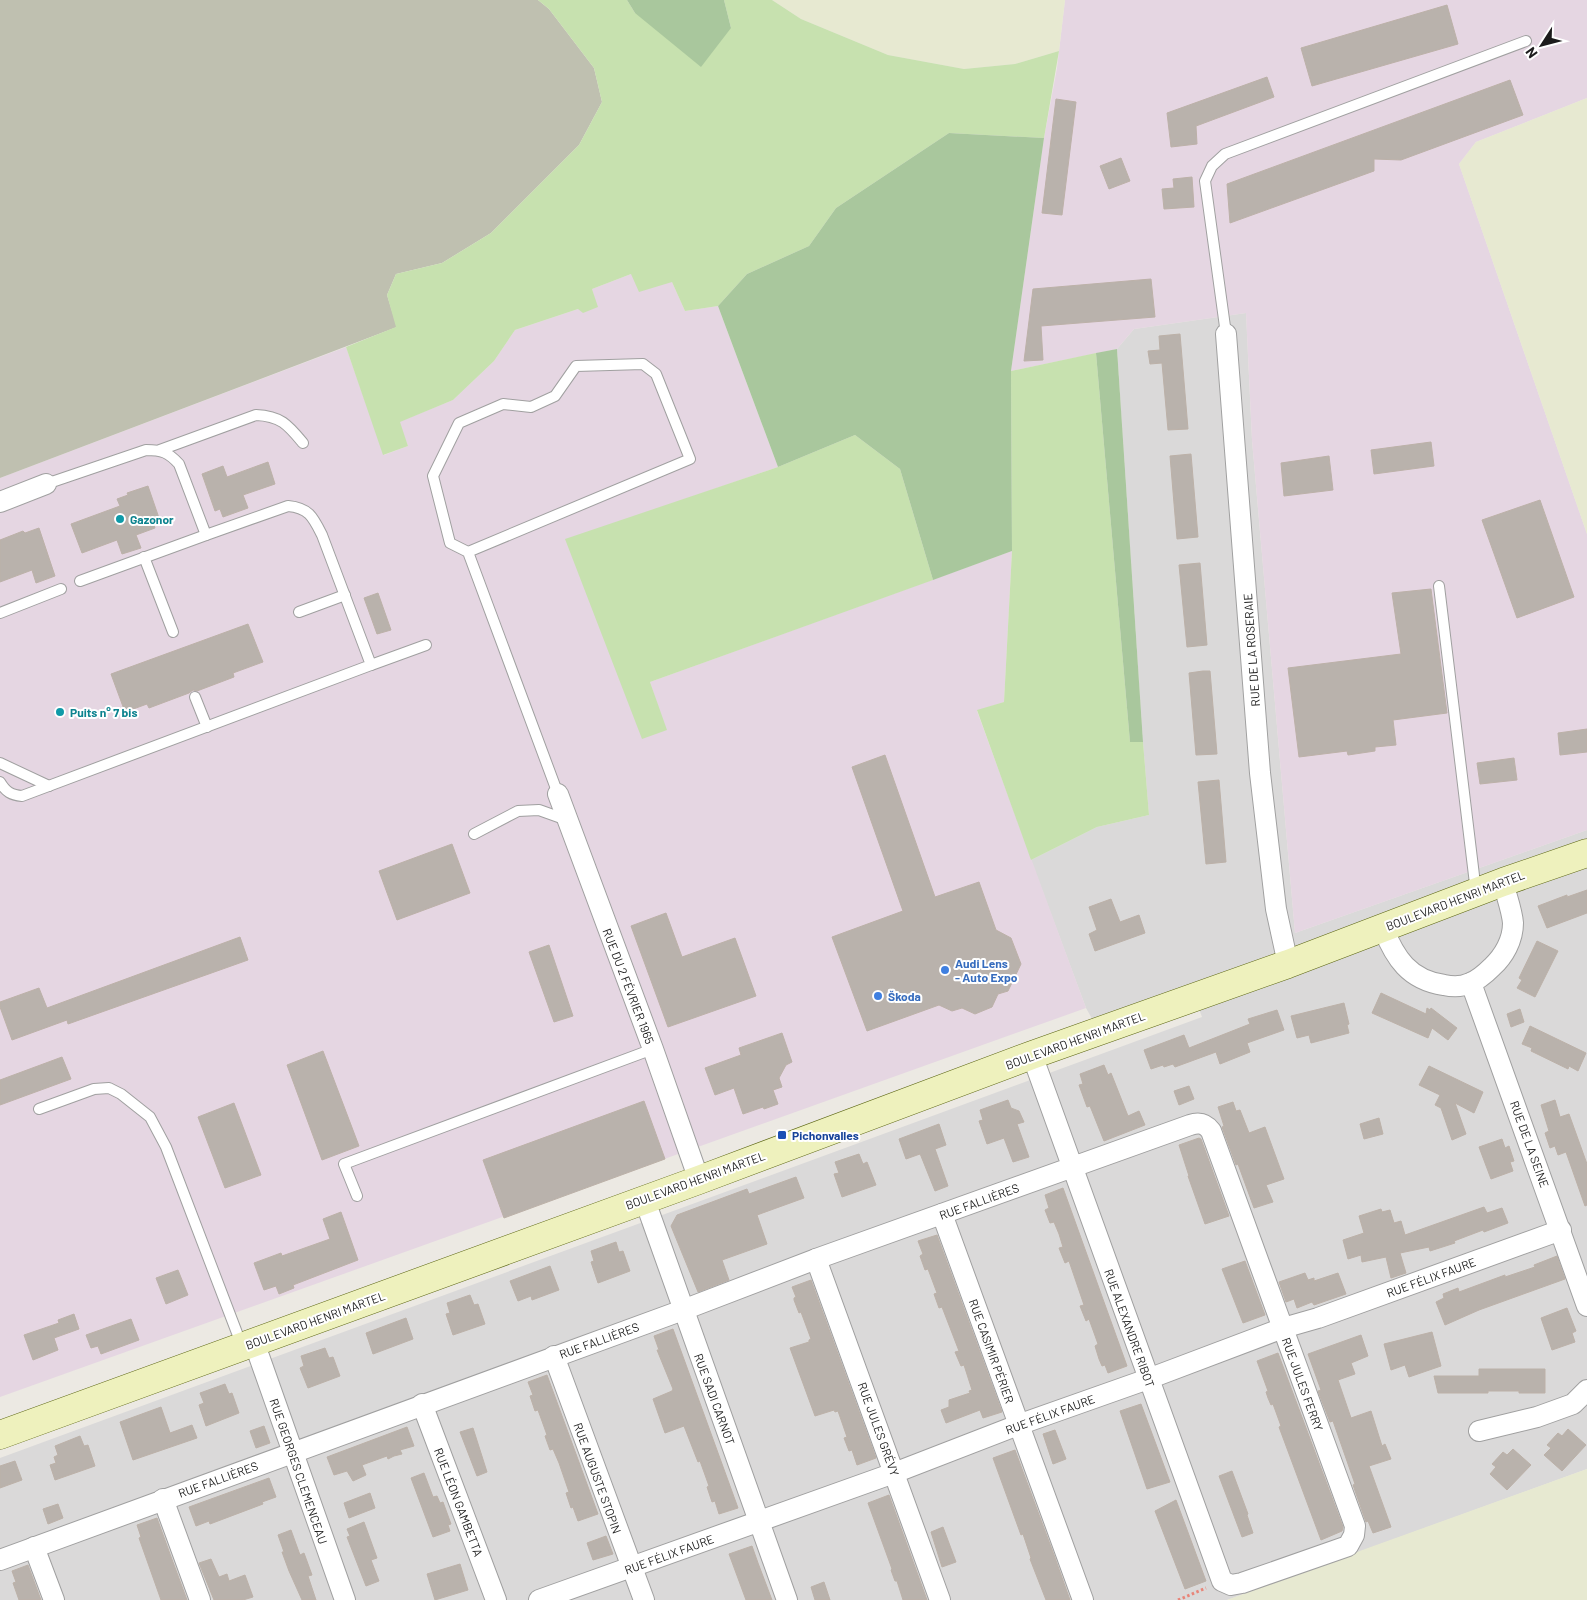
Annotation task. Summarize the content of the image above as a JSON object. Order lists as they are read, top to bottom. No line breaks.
{"streets":{"street":["RUE DE LA ROSERAIE","BOULEVARD HENRI MARTEL","RUE DU 2 FÉVRIER 1965","RUE DE LA SEINE","RUE FALLIÈRES","RUE FÉLIX FAURE","RUE ALEXANDRE RIBOT","RUE CASIMIR PÉRIER","RUE JULES FERRY","RUE SADI CARNOT","RUE JULES GRÉVY","RUE GEORGES CLEMENCEAU","RUE AUGUSTE STOPIN","RUE LÉON GAMBETTA"]},"crossings":[["RUE DE LA ROSERAIE","BOULEVARD HENRI MARTEL"],["BOULEVARD HENRI MARTEL","RUE DU 2 FÉVRIER 1965"],["BOULEVARD HENRI MARTEL","RUE ALEXANDRE RIBOT"],["BOULEVARD HENRI MARTEL","RUE SADI CARNOT"],["BOULEVARD HENRI MARTEL","RUE GEORGES CLEMENCEAU"],["RUE DE LA SEINE","RUE FÉLIX FAURE"],["RUE FALLIÈRES","RUE ALEXANDRE RIBOT"],["RUE FALLIÈRES","RUE CASIMIR PÉRIER"],["RUE FALLIÈRES","RUE JULES FERRY"],["RUE FALLIÈRES","RUE SADI CARNOT"],["RUE FALLIÈRES","RUE JULES GRÉVY"],["RUE FALLIÈRES","RUE GEORGES CLEMENCEAU"],["RUE FALLIÈRES","RUE AUGUSTE STOPIN"],["RUE FALLIÈRES","RUE LÉON GAMBETTA"],["RUE FÉLIX FAURE","RUE ALEXANDRE RIBOT"],["RUE FÉLIX FAURE","RUE CASIMIR PÉRIER"],["RUE FÉLIX FAURE","RUE JULES FERRY"],["RUE FÉLIX FAURE","RUE SADI CARNOT"],["RUE FÉLIX FAURE","RUE JULES GRÉVY"],["RUE FÉLIX FAURE","RUE AUGUSTE STOPIN"],["RUE ALEXANDRE RIBOT","RUE JULES FERRY"]],"places":{"other":["Gazonor","Puits n° 7 bis","Audi Lens - Auto Expo","Škoda"],"transit":["Pichonvalles"]},"north":"bottom left"}
